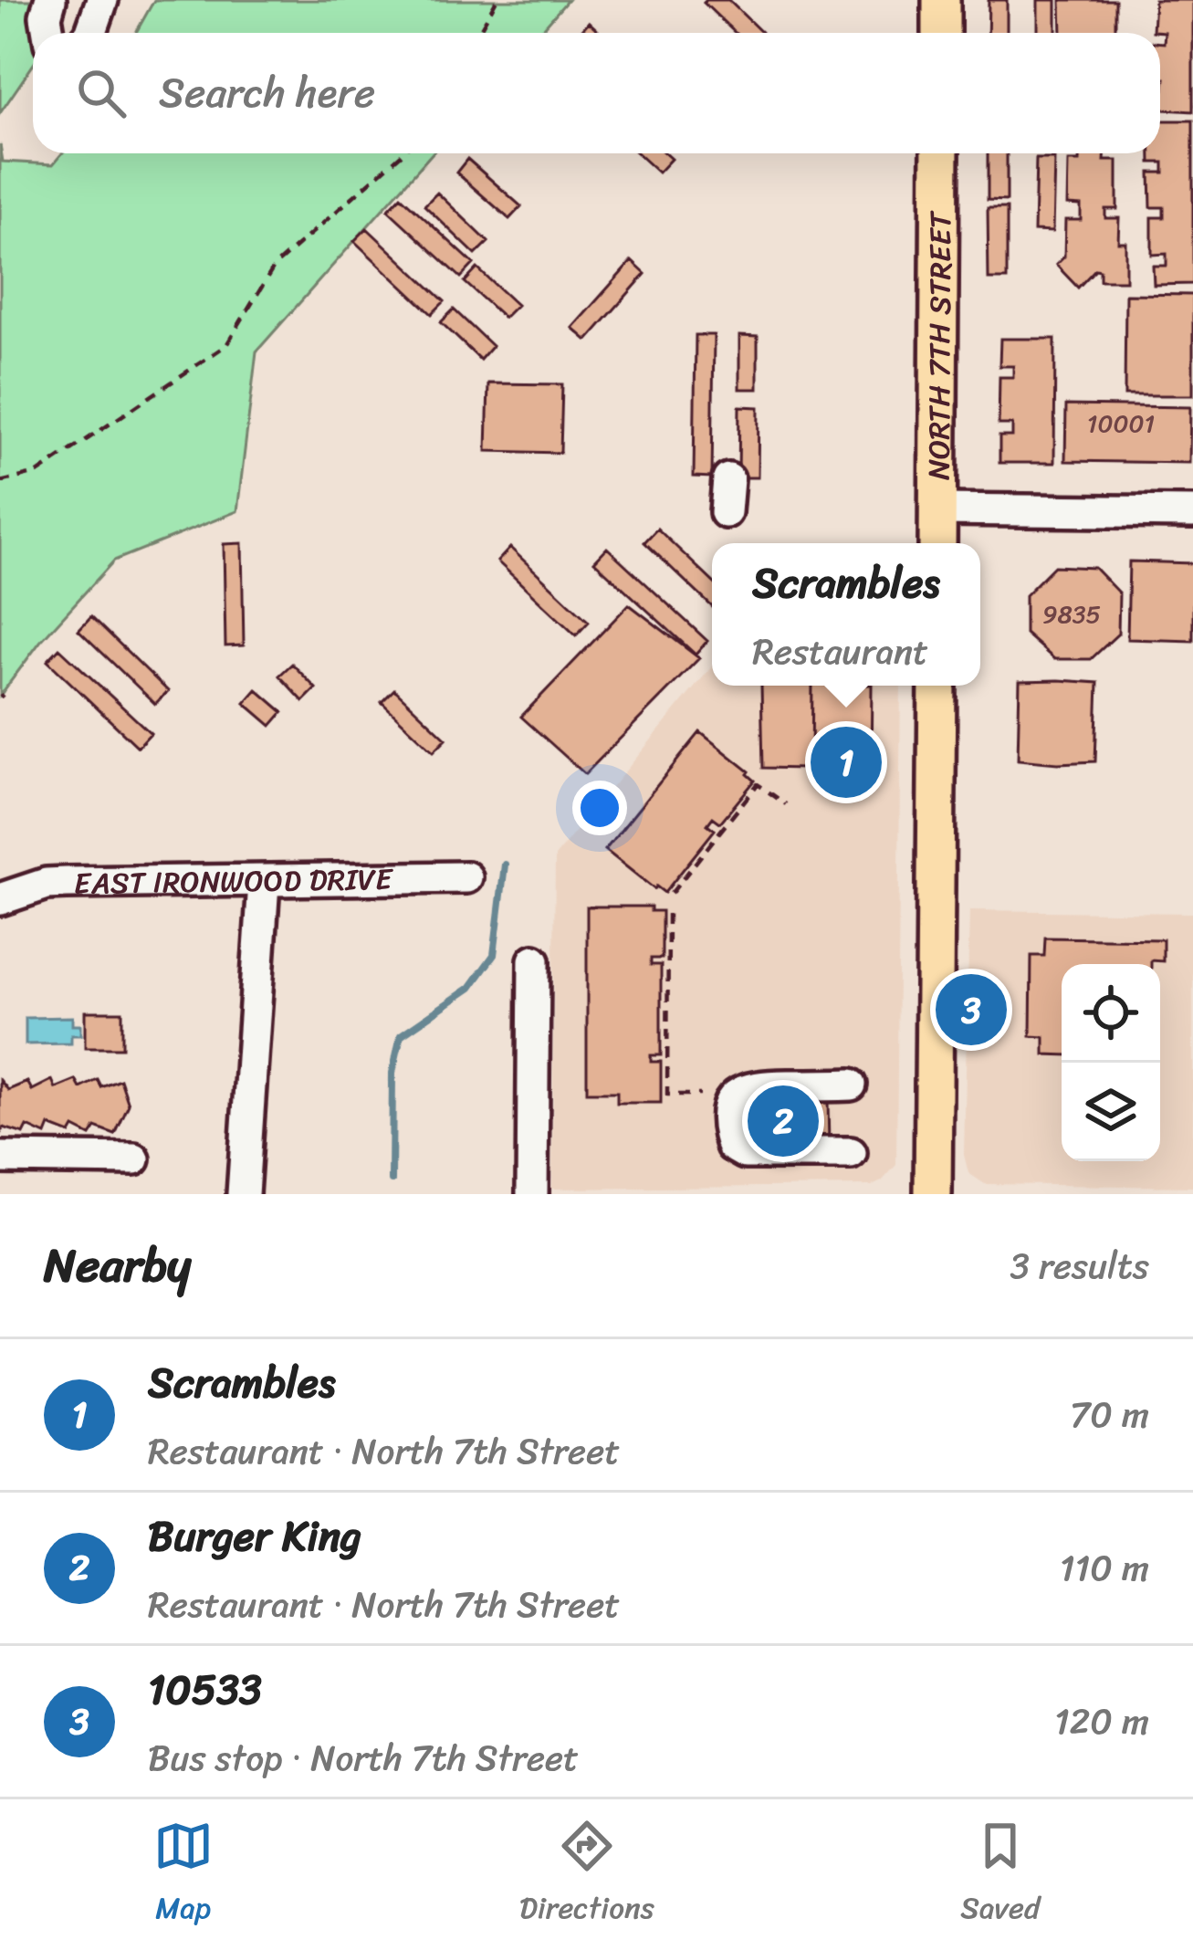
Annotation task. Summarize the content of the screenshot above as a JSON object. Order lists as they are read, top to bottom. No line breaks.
{"streets":{"main road":["NORTH 7TH STREET"],"street":["EAST IRONWOOD DRIVE"]},"house_numbers":["10001","9835"],"page":{"search":"Search here","popup":["Scrambles","Restaurant"],"pins":["1","3","2"],"heading":["Nearby","3 results"],"list":[{"mark":"1","name":"Scrambles","note":"Restaurant · North 7th Street","value":"70 m"},{"mark":"2","name":"Burger King","note":"Restaurant · North 7th Street","value":"110 m"},{"mark":"3","name":"10533","note":"Bus stop · North 7th Street","value":"120 m"}],"nav":["Map","Directions","Saved"]}}
